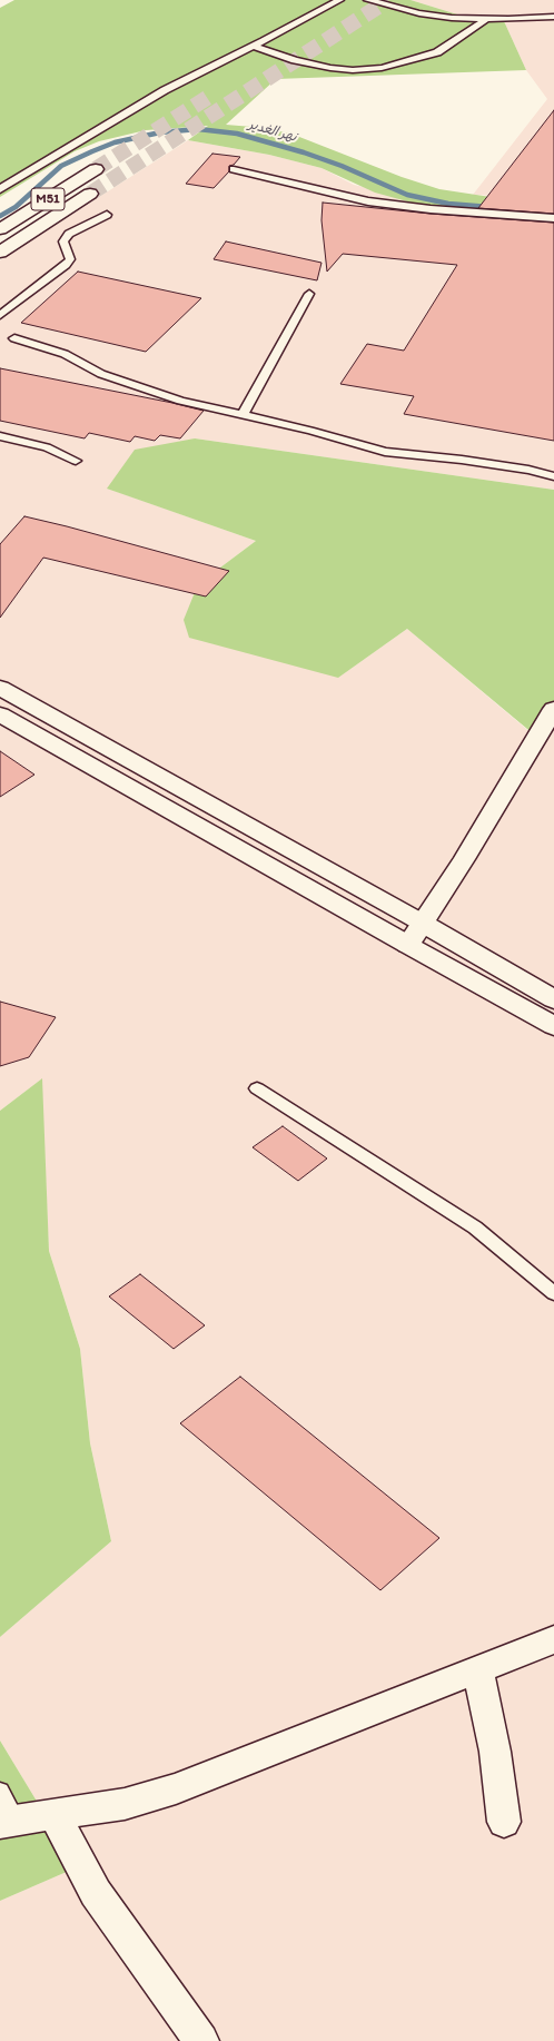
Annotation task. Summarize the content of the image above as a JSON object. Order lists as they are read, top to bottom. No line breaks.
{"streets":{"main road":["M51"]},"water":["نهر الغدير"]}
